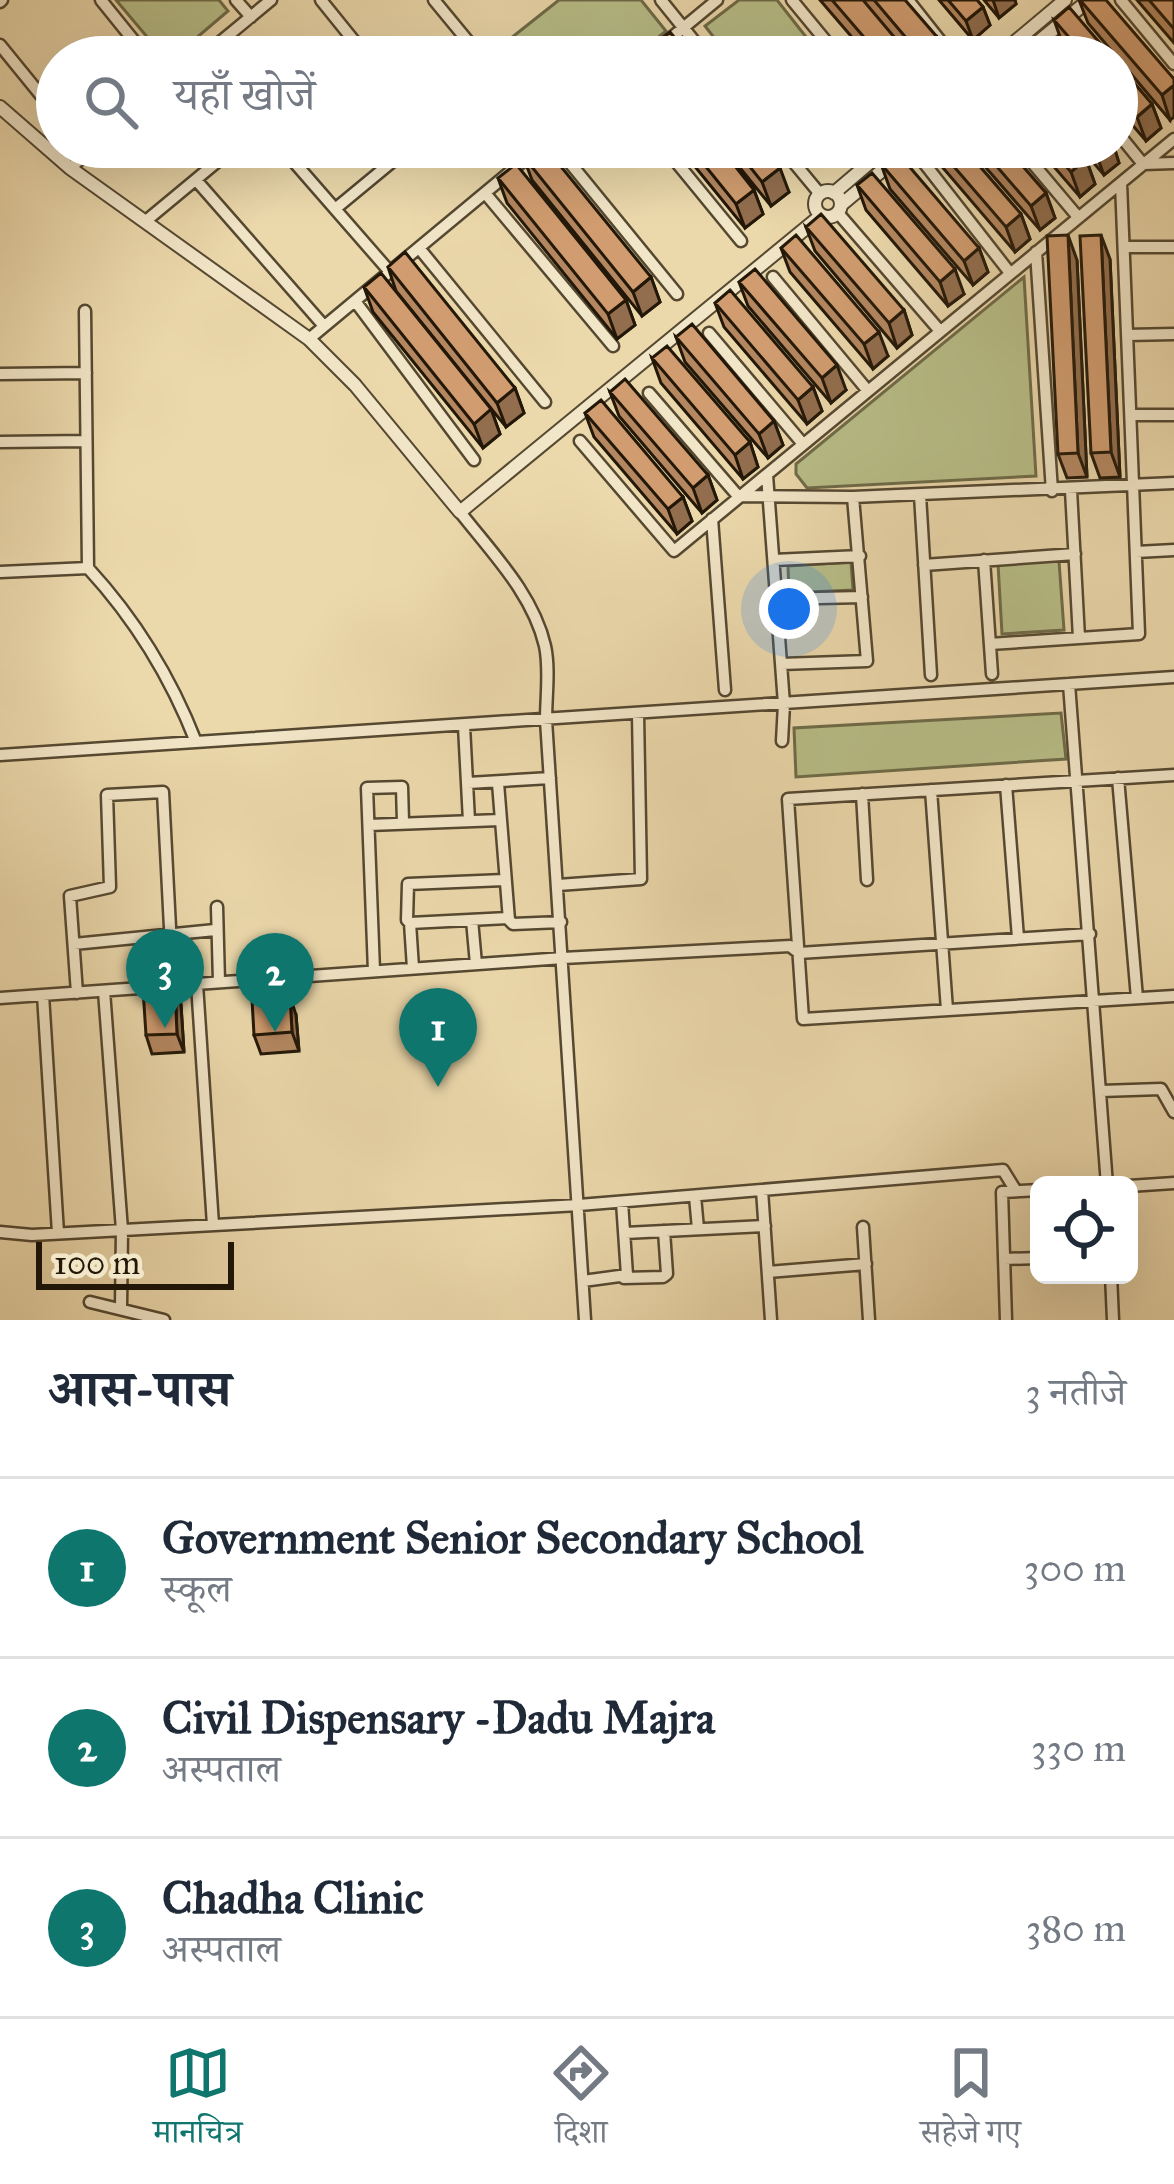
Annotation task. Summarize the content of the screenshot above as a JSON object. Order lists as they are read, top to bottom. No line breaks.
{"scale_bar":"100 m","page":{"search":"यहाँ खोजें","pins":["3","2","1"],"scale":"100 m","heading":["आस-पास","3 नतीजे"],"list":[{"mark":"1","name":"Government Senior Secondary School","note":"स्कूल","value":"300 m"},{"mark":"2","name":"Civil Dispensary -Dadu Majra","note":"अस्पताल","value":"330 m"},{"mark":"3","name":"Chadha Clinic","note":"अस्पताल","value":"380 m"}],"nav":["मानचित्र","दिशा","सहेजे गए"]}}
